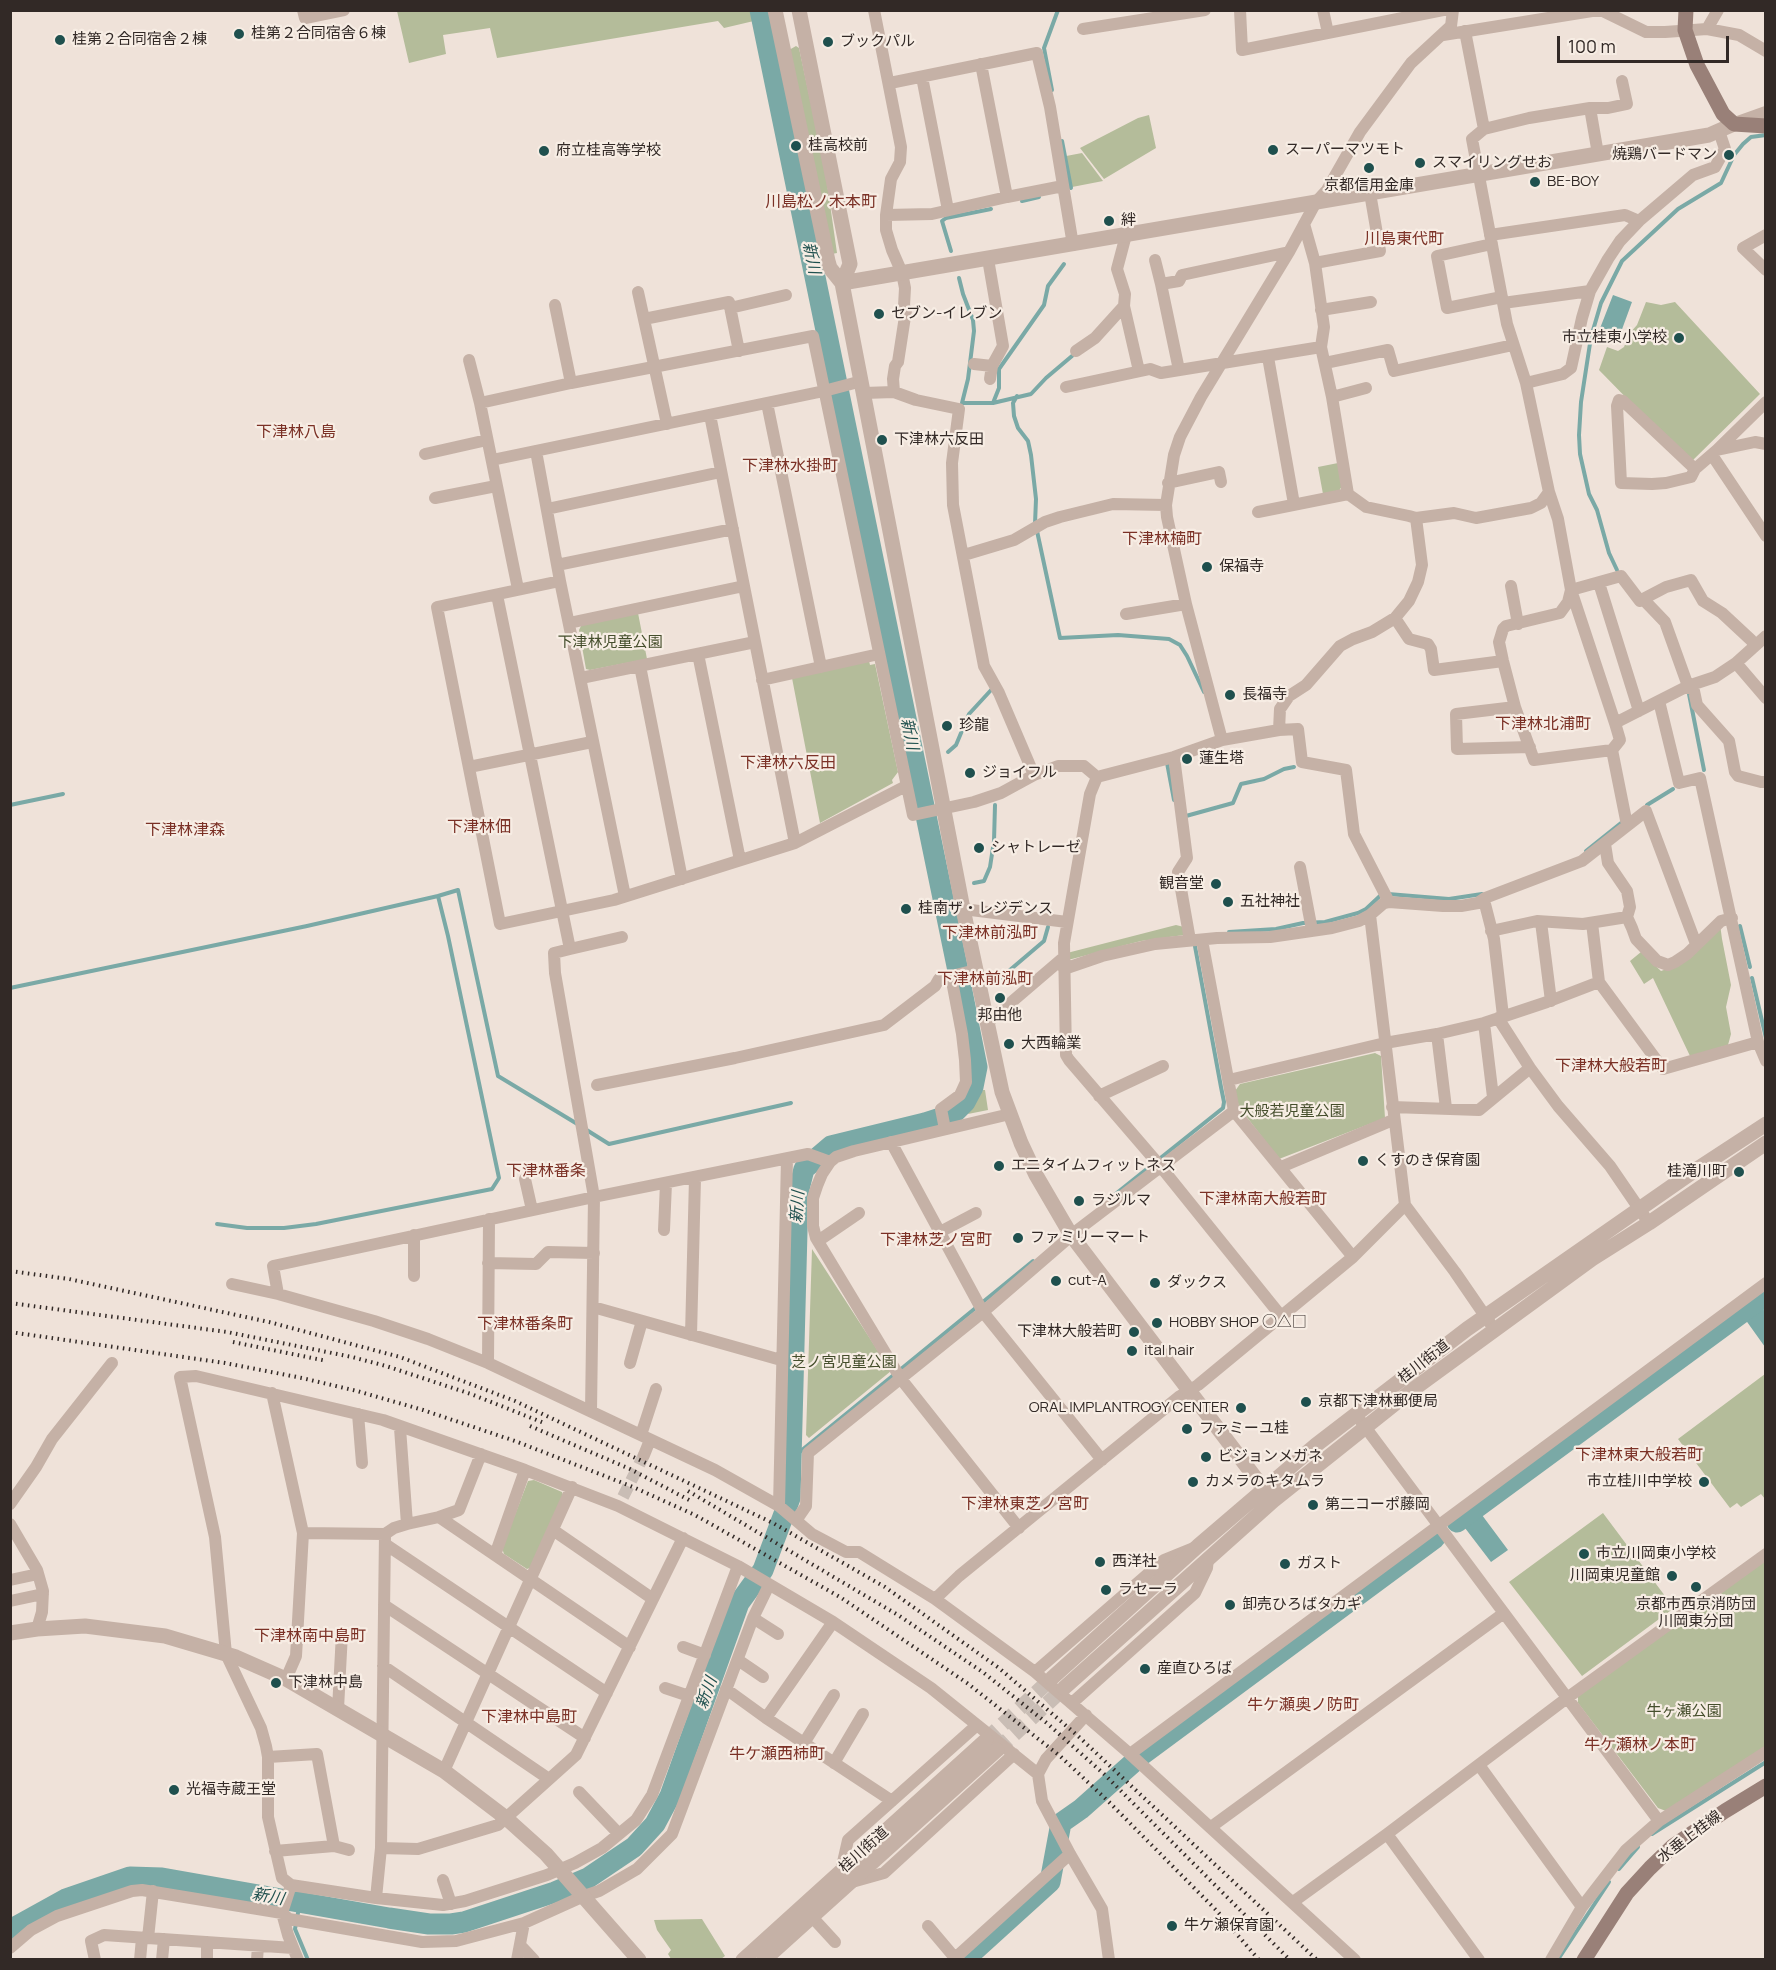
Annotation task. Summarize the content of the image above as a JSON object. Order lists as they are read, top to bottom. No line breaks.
{"streets":{"main road":["水垂上桂線"],"street":["桂川街道"]},"districts":["川島松ノ木本町","川島東代町","下津林八島","下津林水掛町","下津林楠町","下津林北浦町","下津林六反田","下津林佃","下津林津森","下津林前泓町","下津林前泓町","下津林大般若町","下津林番条","下津林南大般若町","下津林芝ノ宮町","下津林番条町","下津林東大般若町","下津林東芝ノ宮町","下津林南中島町","牛ケ瀬奥ノ防町","下津林中島町","牛ケ瀬林ノ本町","牛ケ瀬西柿町"],"water":["新川"],"parks":["下津林児童公園","大般若児童公園","芝ノ宮児童公園","牛ヶ瀬公園"],"places":["桂第２合同宿舎６棟","桂第２合同宿舎２棟","ブックパル","桂高校前","スーパーマツモト","府立桂高等学校","焼鶏バードマン","スマイリングせお","京都信用金庫","BE-BOY","絆","セブン-イレブン","市立桂東小学校","下津林六反田","保福寺","長福寺","珍龍","蓮生塔","ジョイフル","シャトレーゼ","観音堂","五社神社","桂南ザ・レジデンス","邦由他","大西輪業","くすのき保育園","エニタイムフィットネス","桂滝川町","ラジルマ","ファミリーマート","cut-A","ダックス","HOBBY SHOP ○△□","下津林大般若町","ital hair","京都下津林郵便局","ORAL IMPLANTROGY CENTER","ファミーユ桂","ビジョンメガネ","カメラのキタムラ","市立桂川中学校","第二コーポ藤岡","市立川岡東小学校","西洋社","ガスト","川岡東児童館","京都市西京消防団 川岡東分団","ラセーラ","卸売ひろばタカギ","産直ひろば","下津林中島","光福寺蔵王堂","牛ケ瀬保育園"],"scale_bar":"100 m"}
